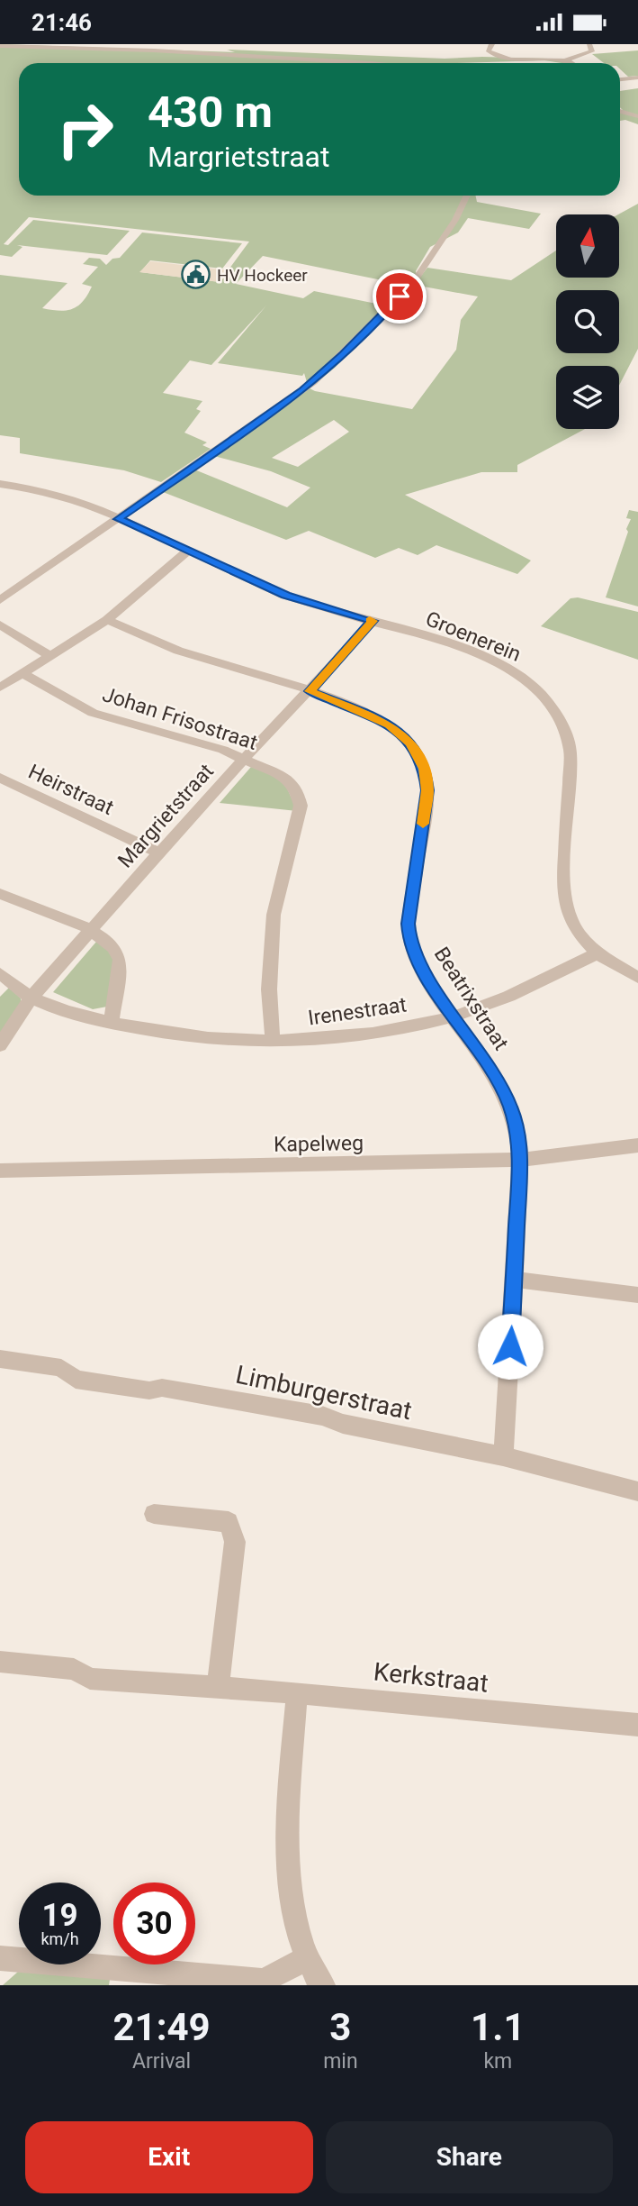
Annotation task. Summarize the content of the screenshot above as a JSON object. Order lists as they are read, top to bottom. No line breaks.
{"streets":{"street":["Groenerein","Johan Frisostraat","Heirstraat","Margrietstraat","Beatrixstraat","Irenestraat","Kapelweg","Limburgerstraat","Kerkstraat"]},"crossings":[["Groenerein","Margrietstraat"],["Groenerein","Irenestraat"],["Johan Frisostraat","Margrietstraat"],["Johan Frisostraat","Irenestraat"],["Heirstraat","Margrietstraat"],["Margrietstraat","Beatrixstraat"],["Margrietstraat","Irenestraat"],["Beatrixstraat","Irenestraat"],["Beatrixstraat","Kapelweg"],["Beatrixstraat","Limburgerstraat"]],"places":{"public building":["HV Hockeer"]},"north":"top","page":{"status":"21:46","turn":["430 m","Margrietstraat"],"speed":"19 km/h","limit":"30","eta":["21:49","Arrival","3","min","1.1","km"],"buttons":["Exit","Share"]}}
